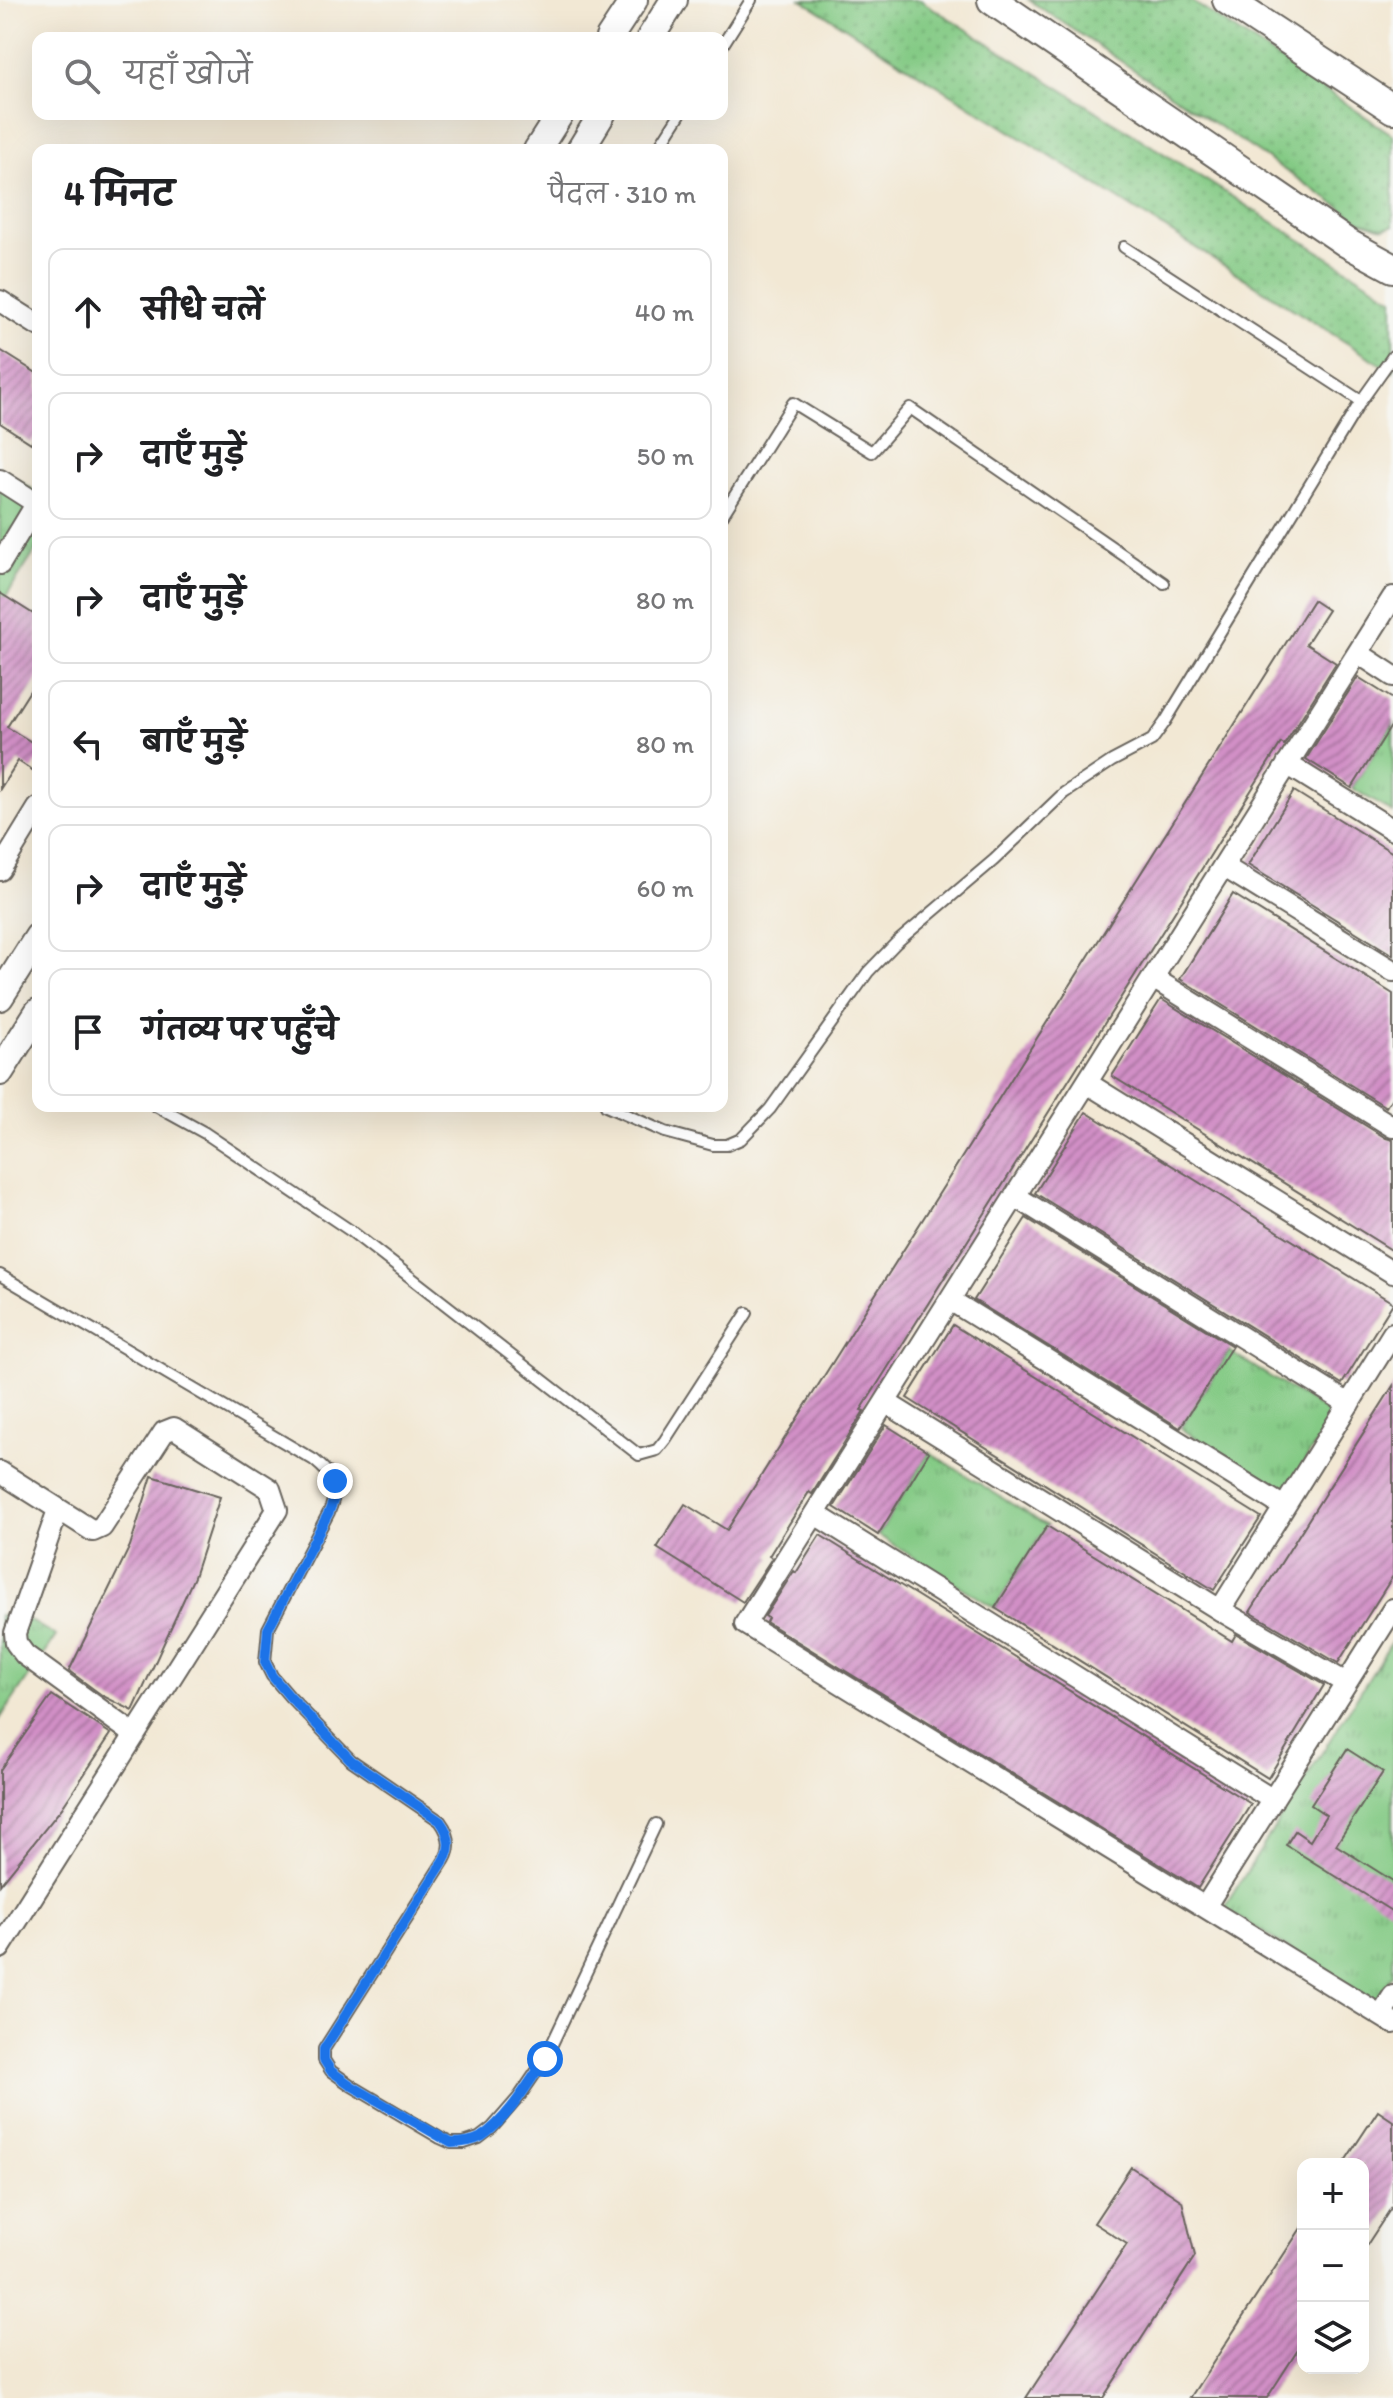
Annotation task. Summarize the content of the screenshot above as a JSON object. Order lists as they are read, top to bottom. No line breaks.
{"page":{"search":"यहाँ खोजें","heading":["4 मिनट","पैदल · 310 m"],"list":[["सीधे चलें","40 m"],["दाएँ मुड़ें","50 m"],["दाएँ मुड़ें","80 m"],["बाएँ मुड़ें","80 m"],["दाएँ मुड़ें","60 m"],"गंतव्य पर पहुँचे"],"map_buttons":["+","−"]}}
